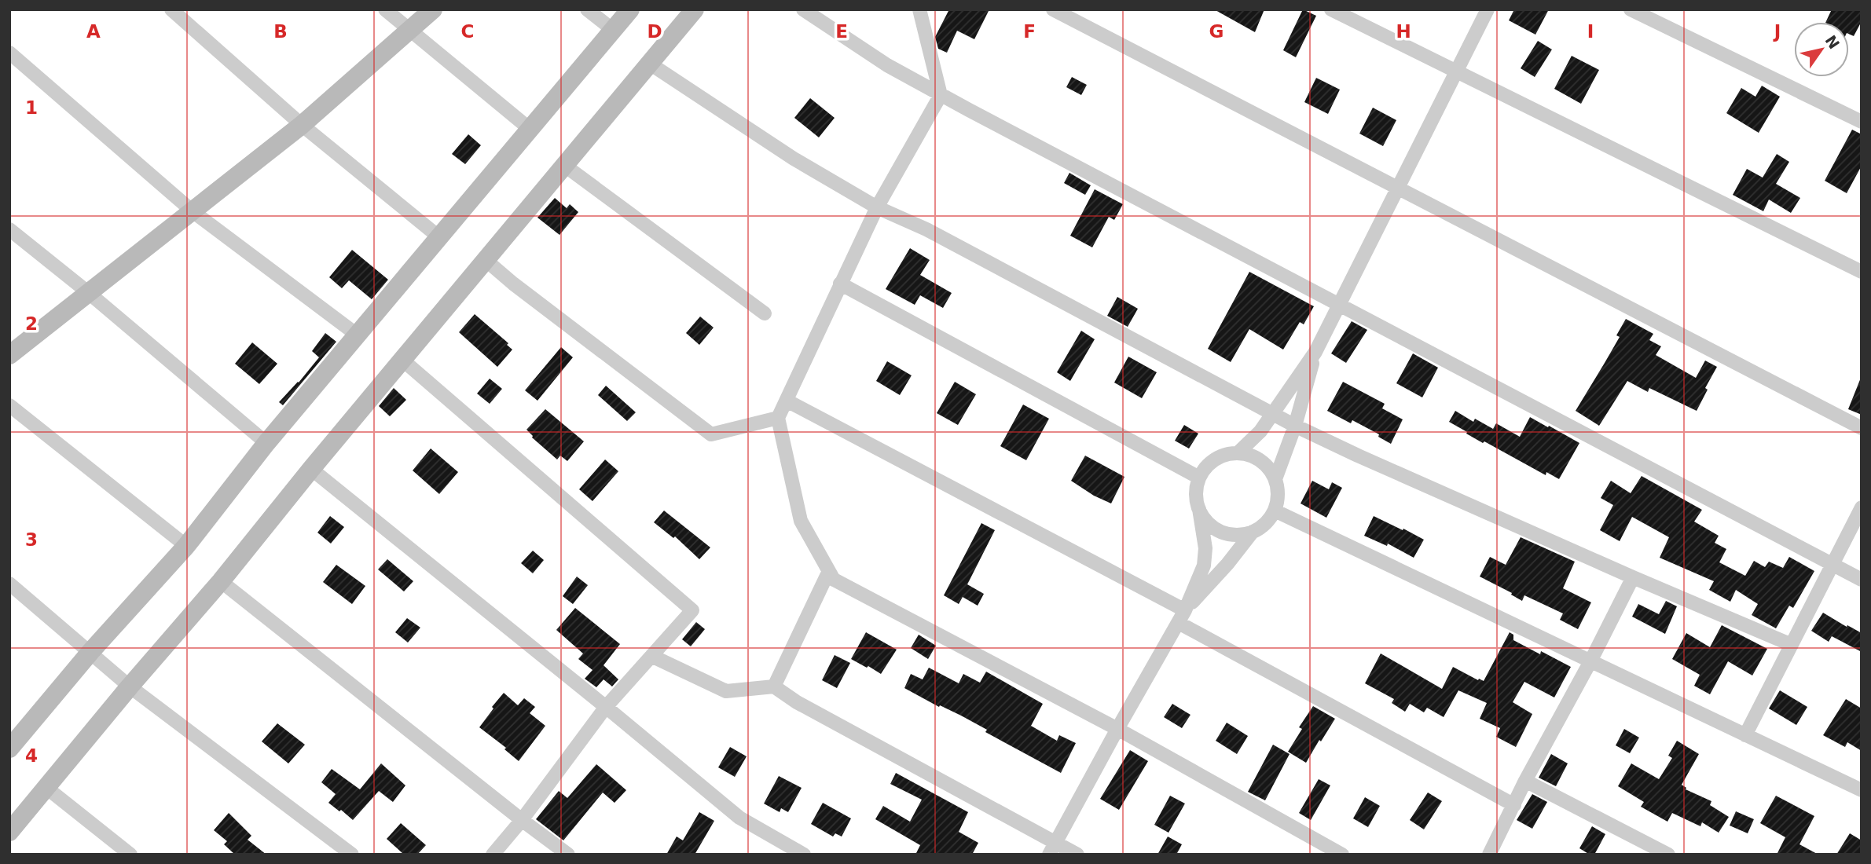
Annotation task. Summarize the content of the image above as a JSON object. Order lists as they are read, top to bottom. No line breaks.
{"north":"top right","grid":{"columns":["A","B","C","D","E","F","G","H","I","J"],"rows":["1","2","3","4"]}}
